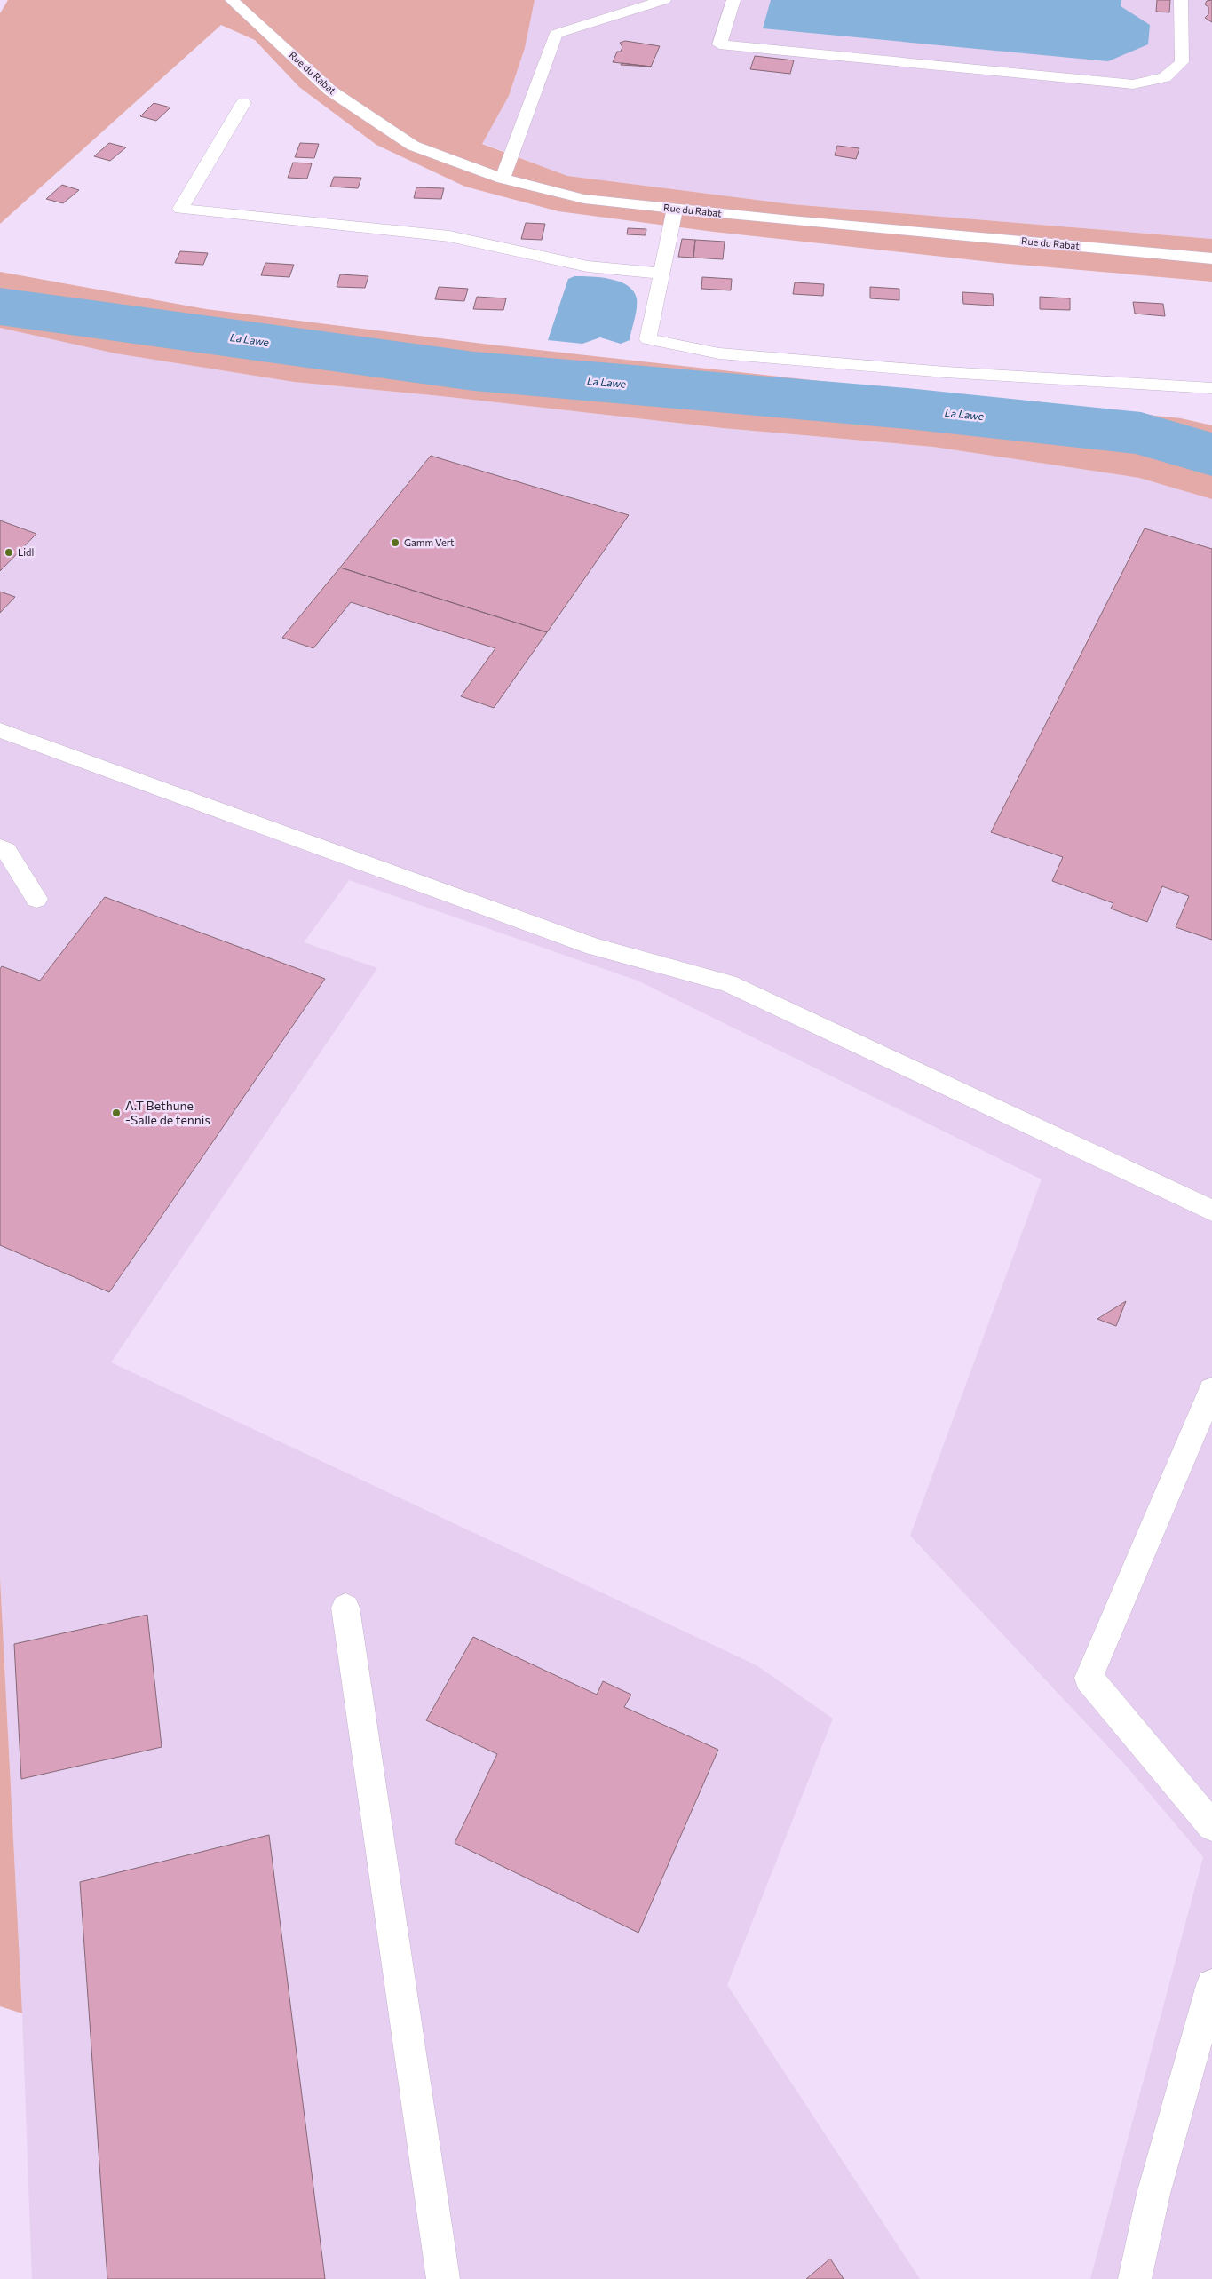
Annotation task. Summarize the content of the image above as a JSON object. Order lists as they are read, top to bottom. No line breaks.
{"streets":{"street":["Rue du Rabat"]},"water":["La Lawe"],"places":["Gamm Vert","Lidl","A.T Bethune -Salle de tennis"]}
